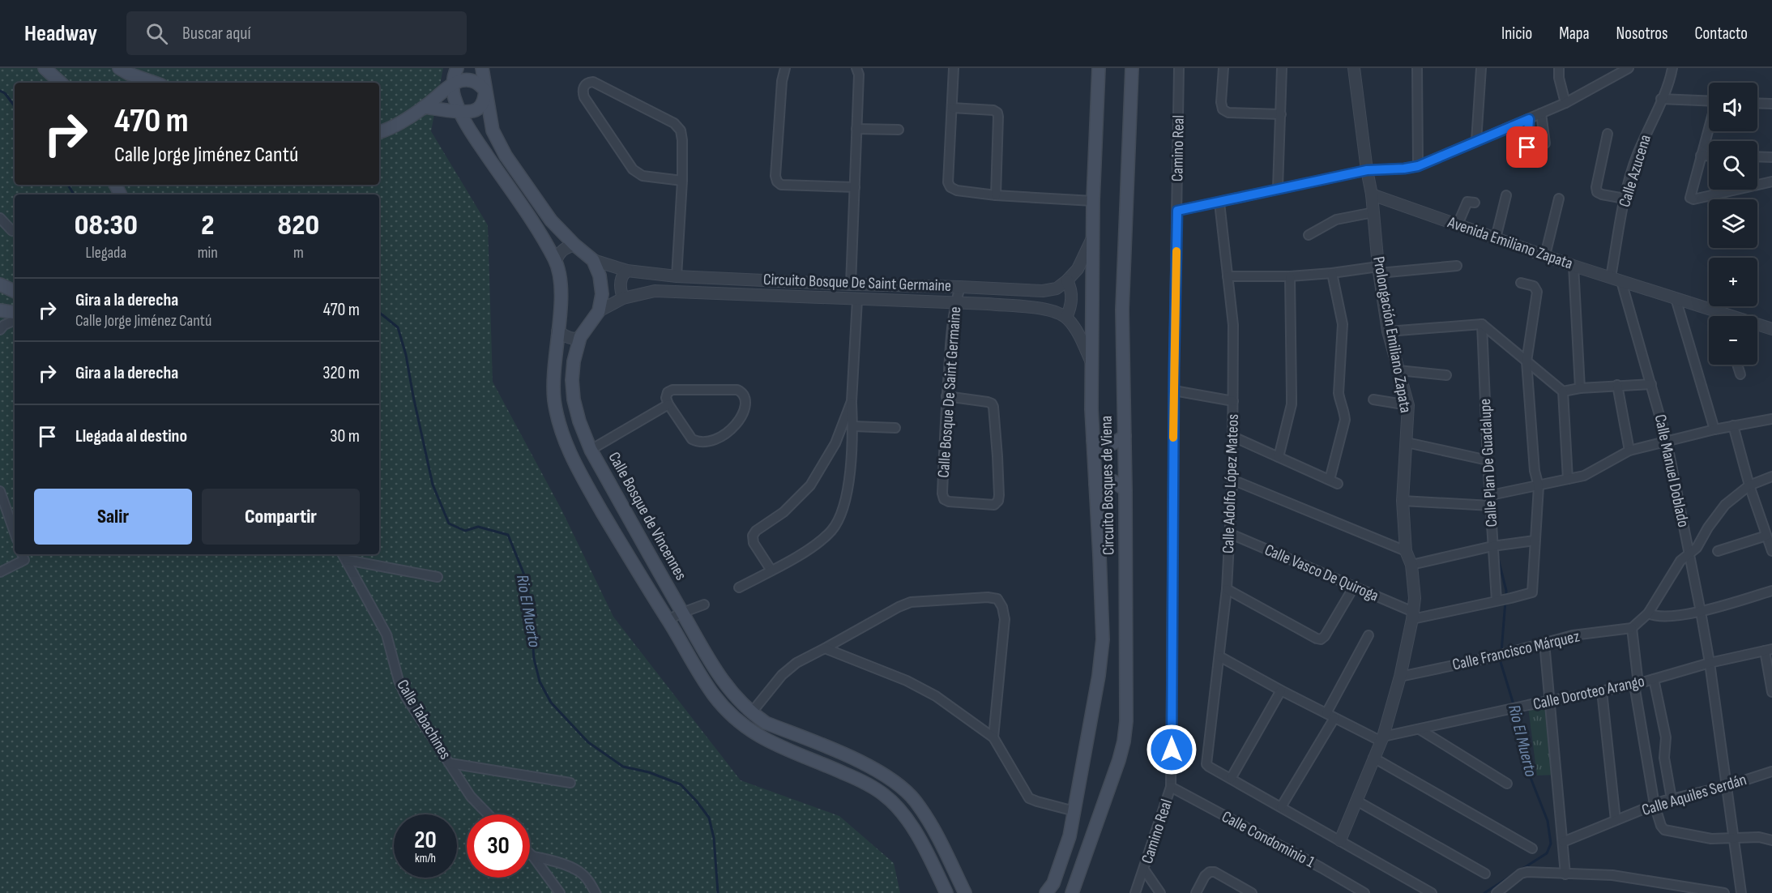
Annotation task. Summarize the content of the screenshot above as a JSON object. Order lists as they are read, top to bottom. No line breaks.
{"streets":{"main road":["Circuito Bosques de Viena","Calle Bosque de Vincennes"],"street":["Camino Real","Calle Azucena","Avenida Emiliano Zapata","Circuito Bosque De Saint Germaine","Prolongación Emiliano Zapata","Calle Bosque De Saint Germaine","Calle Plan De Guadalupe","Calle Manuel Doblado","Calle Adolfo López Mateos","Calle Vasco De Quiroga","Calle Francisco Márquez","Calle Doroteo Arango","Calle Tabachines","Calle Aquiles Serdán","Calle Condominio 1"]},"crossings":[["Camino Real","Calle Condominio 1"],["Calle Azucena","Avenida Emiliano Zapata"],["Calle Azucena","Calle Manuel Doblado"],["Avenida Emiliano Zapata","Prolongación Emiliano Zapata"],["Avenida Emiliano Zapata","Calle Manuel Doblado"],["Circuito Bosque De Saint Germaine","Calle Bosque De Saint Germaine"],["Circuito Bosque De Saint Germaine","Circuito Bosques de Viena"],["Prolongación Emiliano Zapata","Calle Vasco De Quiroga"],["Prolongación Emiliano Zapata","Calle Francisco Márquez"],["Prolongación Emiliano Zapata","Calle Doroteo Arango"],["Calle Manuel Doblado","Calle Doroteo Arango"],["Calle Manuel Doblado","Calle Aquiles Serdán"],["Calle Adolfo López Mateos","Calle Vasco De Quiroga"]],"water":["Rio El Muerto"],"page":{"header":"Headway","search":"Buscar aquí","nav":["Inicio","Mapa","Nosotros","Contacto"],"map_buttons":["+","−"],"turn":["470 m","Calle Jorge Jiménez Cantú"],"eta":["08:30","Llegada","2","min","820","m"],"list":[{"name":"Gira a la derecha","note":"Calle Jorge Jiménez Cantú","value":"470 m"},{"name":"Gira a la derecha","value":"320 m"},{"name":"Llegada al destino","value":"30 m"}],"buttons":["Salir","Compartir"],"speed":"20 km/h","limit":"30"}}
